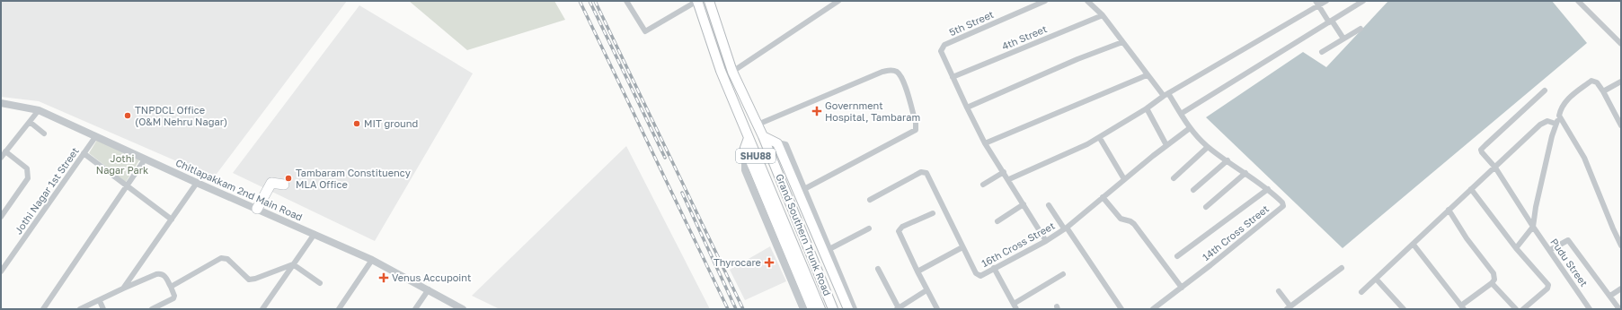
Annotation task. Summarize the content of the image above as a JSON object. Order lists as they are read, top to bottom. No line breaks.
{"streets":{"main road":["SHU88","Grand Southern Trunk Road"],"street":["5th Street","4th Street","Chitlapakkam 2nd Main Road","Jothi Nagar 1st Street","14th Cross Street","16th Cross Street","Pudu Street"]},"crossings":[["5th Street","4th Street"],["4th Street","14th Cross Street"],["Chitlapakkam 2nd Main Road","Jothi Nagar 1st Street"],["14th Cross Street","16th Cross Street"]],"parks":["Jothi Nagar Park"],"places":{"health":["Government Hospital, Tambaram","Thyrocare","Venus Accupoint"],"other":["TNPDCL Office (O&M Nehru Nagar)","MIT ground","Tambaram Constituency MLA Office"]}}
